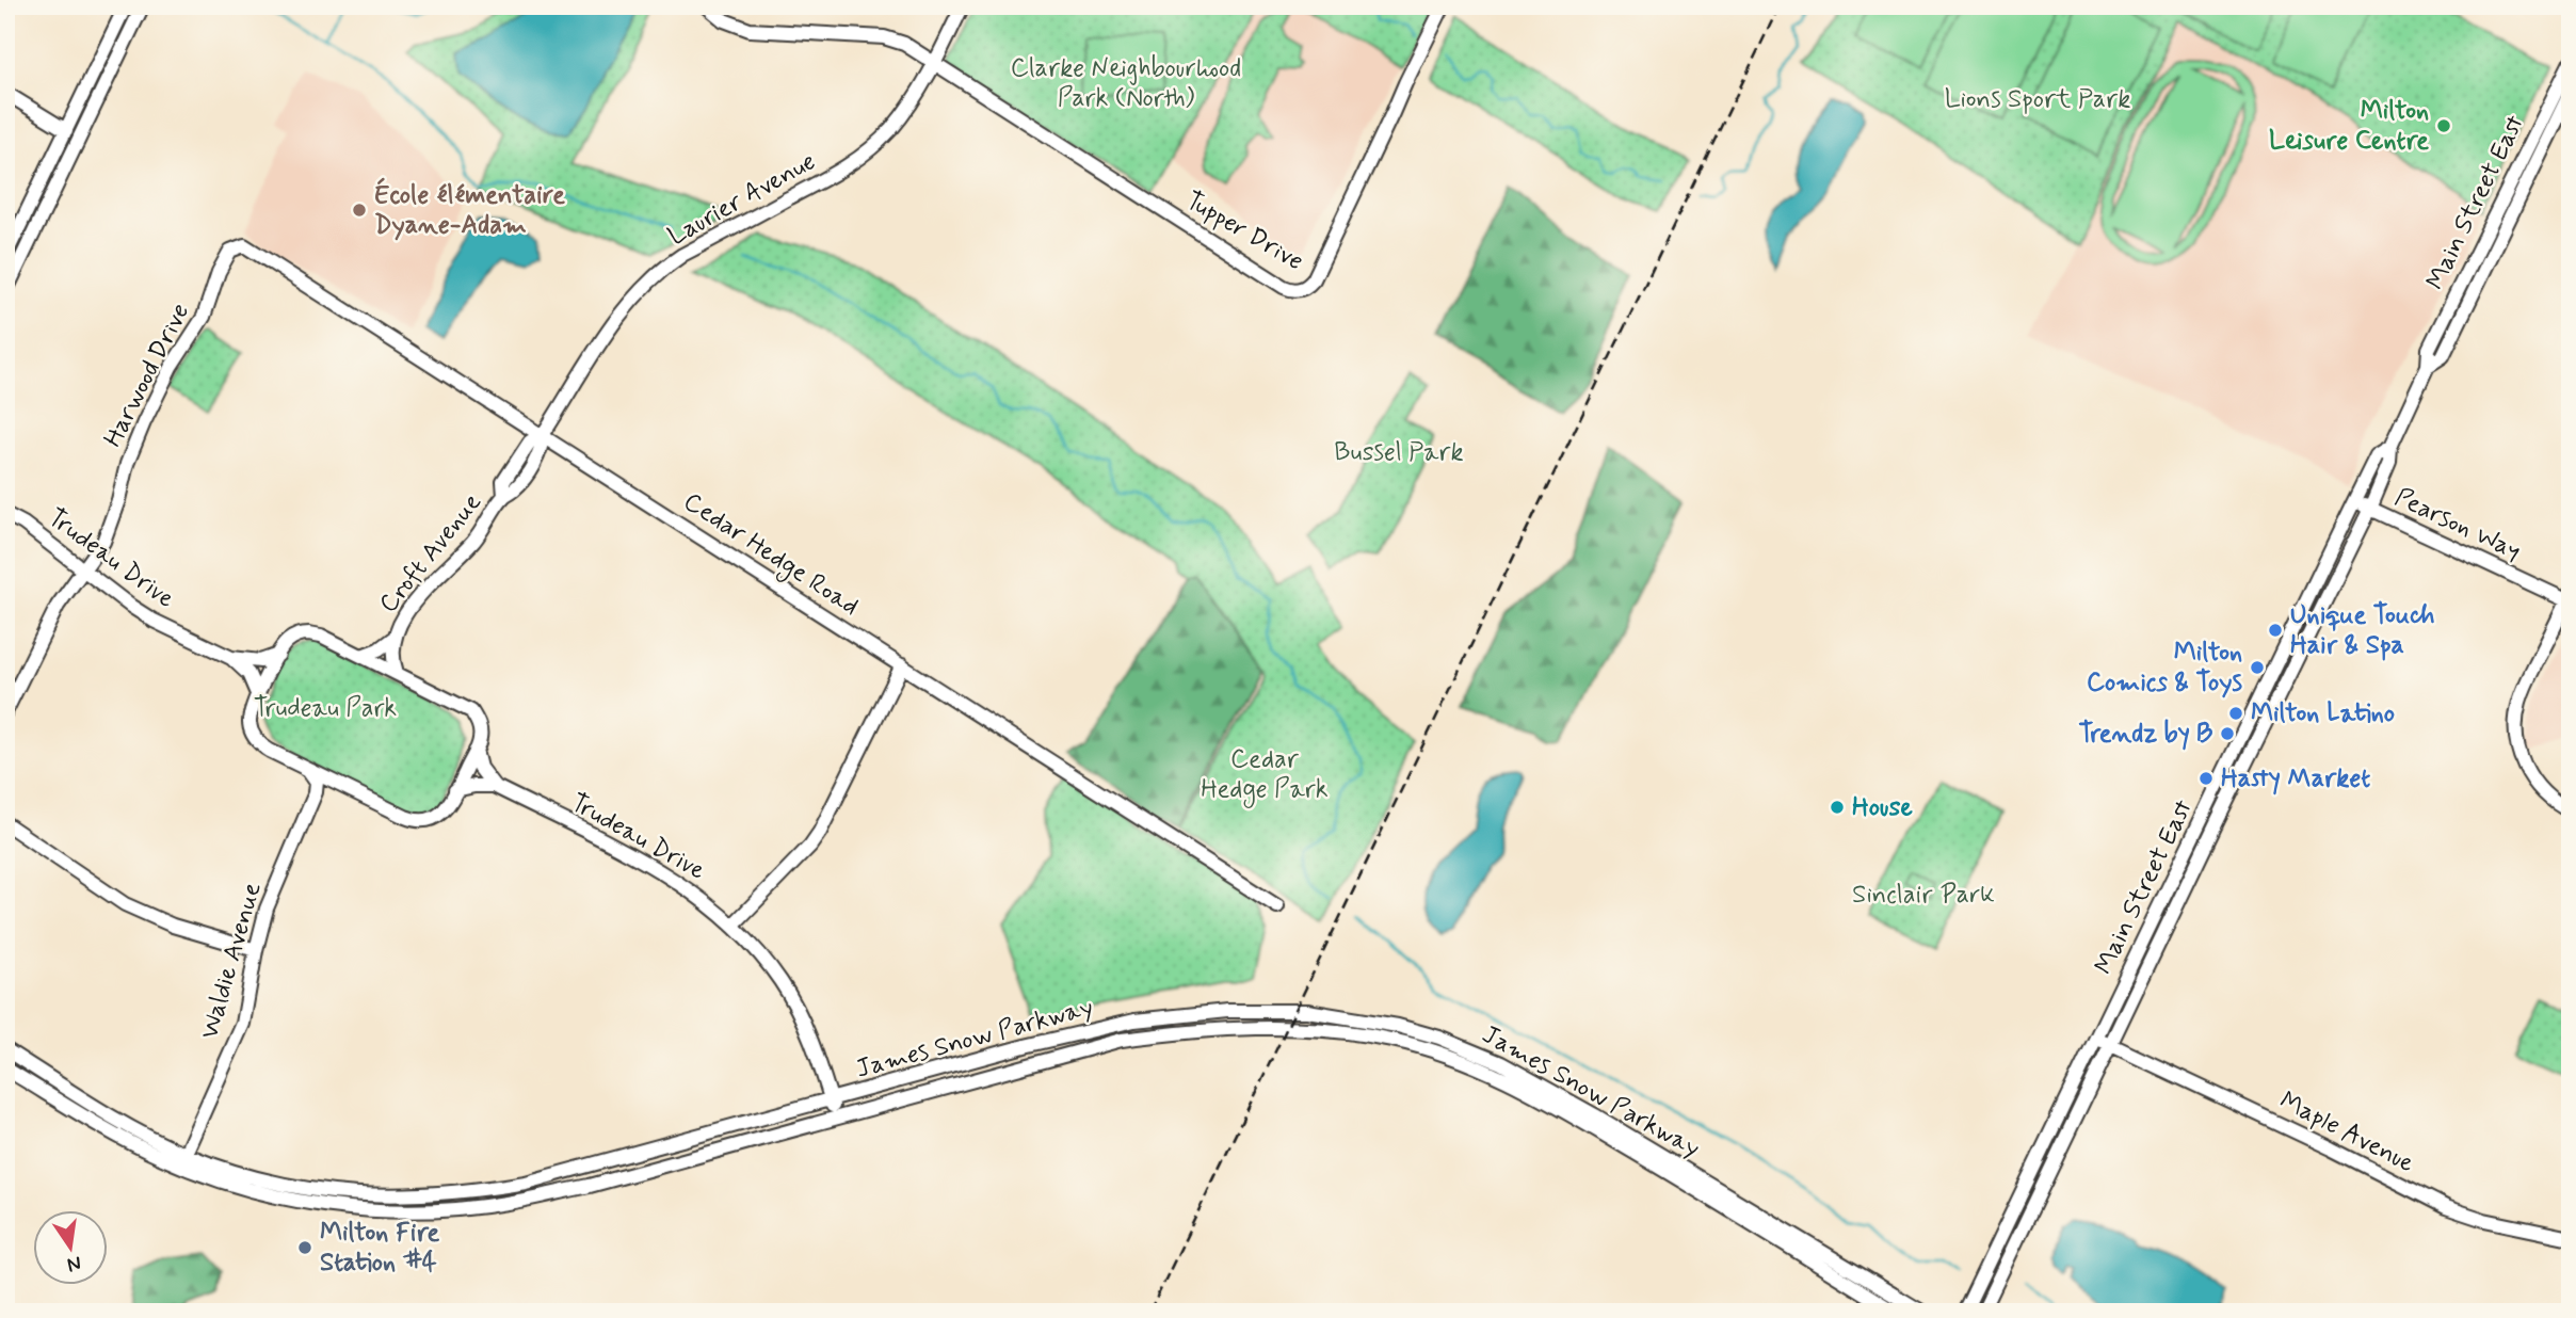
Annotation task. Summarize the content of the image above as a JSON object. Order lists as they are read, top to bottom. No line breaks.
{"streets":{"main road":["Laurier Avenue","Main Street East","Tupper Drive","Harwood Drive","Pearson Way","Croft Avenue","Cedar Hedge Road","Trudeau Drive","Waldie Avenue","James Snow Parkway","Maple Avenue"]},"crossings":[["Laurier Avenue","Tupper Drive"],["Laurier Avenue","Croft Avenue"],["Laurier Avenue","Cedar Hedge Road"],["Main Street East","Pearson Way"],["Main Street East","Maple Avenue"],["Harwood Drive","Cedar Hedge Road"],["Harwood Drive","Trudeau Drive"],["Croft Avenue","Cedar Hedge Road"],["Croft Avenue","Trudeau Drive"],["Trudeau Drive","Waldie Avenue"],["Trudeau Drive","James Snow Parkway"],["Waldie Avenue","James Snow Parkway"]],"parks":["Clarke Neighbourhood Park (North)","Lions Sport Park","Bussel Park","Trudeau Park","Cedar Hedge Park","Sinclair Park"],"places":["Milton Leisure Centre","École élémentaire Dyane-Adam","Unique Touch Hair & Spa","Milton Comics & Toys","Milton Latino","Trendz by B","Hasty Market","House","Milton Fire Station #4"],"north":"bottom"}
